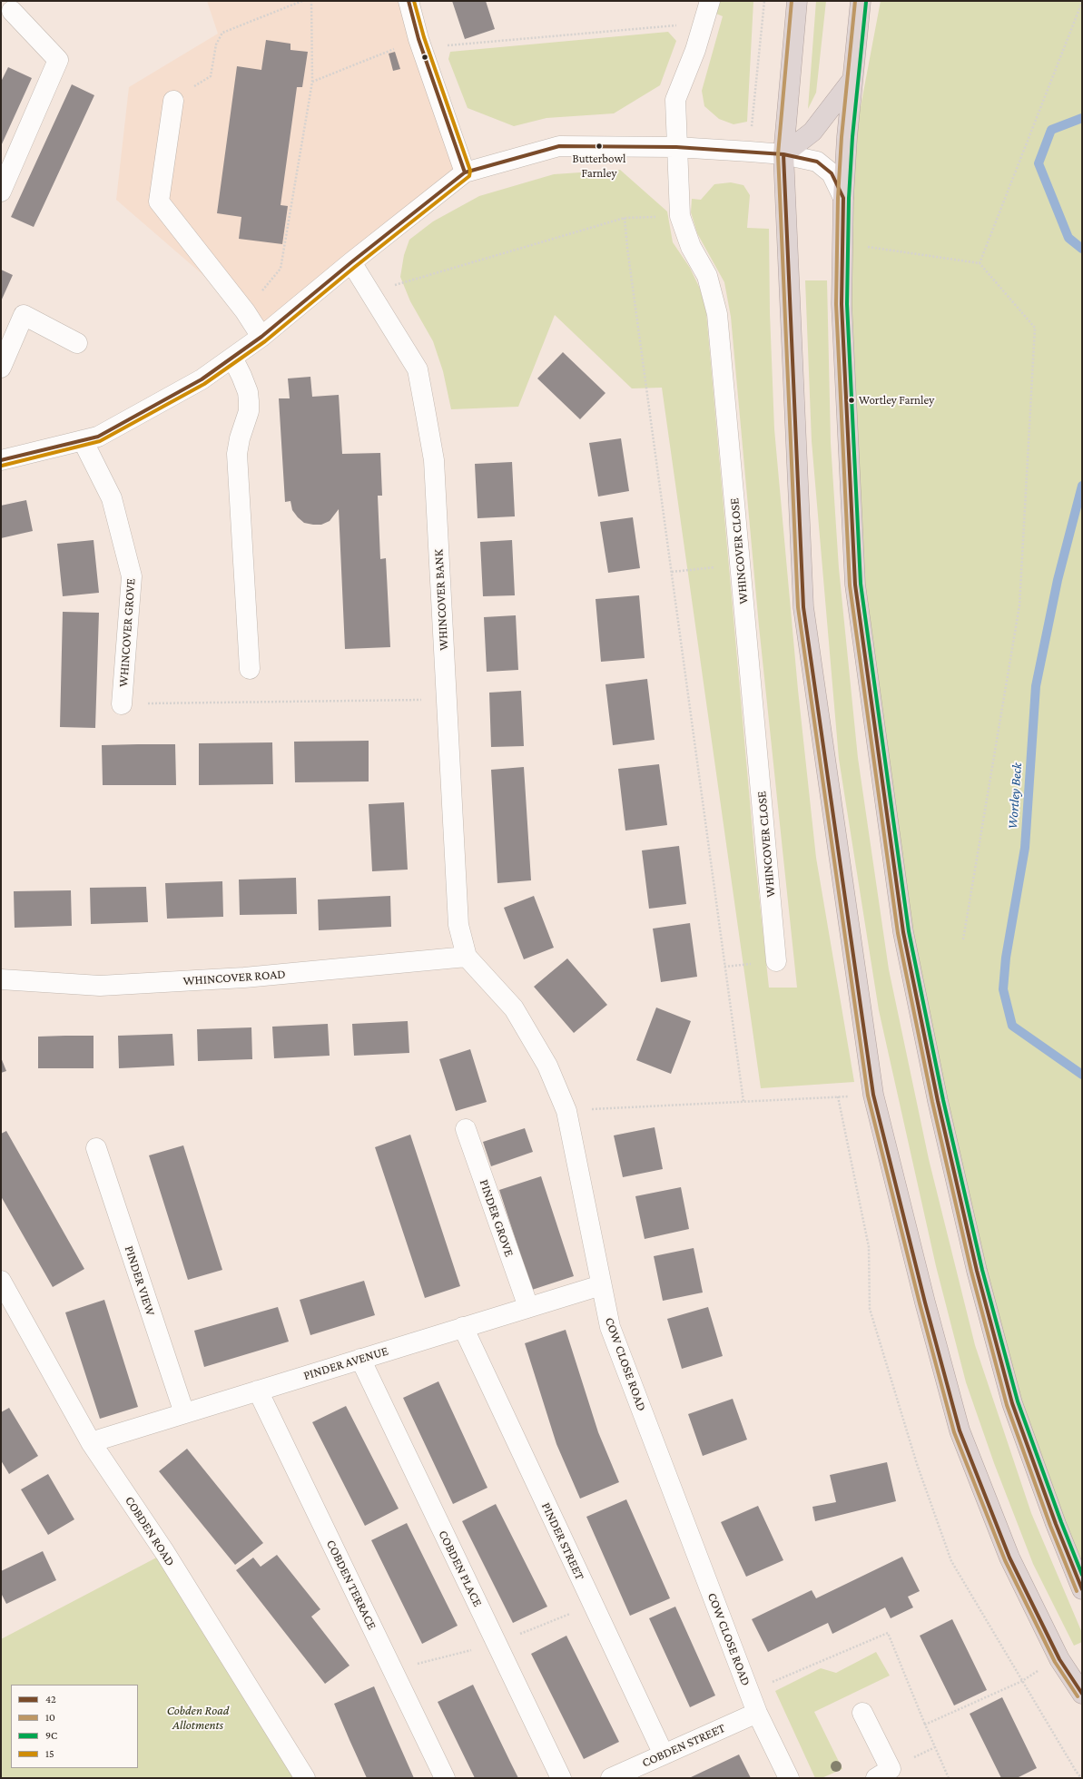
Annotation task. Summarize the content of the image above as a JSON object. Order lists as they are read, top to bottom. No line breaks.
{"streets":{"street":["WHINCOVER CLOSE","WHINCOVER BANK","WHINCOVER GROVE","WHINCOVER ROAD","PINDER GROVE","PINDER VIEW","PINDER AVENUE","COW CLOSE ROAD","COBDEN ROAD","PINDER STREET","COBDEN PLACE","COBDEN TERRACE","COBDEN STREET"]},"crossings":[["WHINCOVER BANK","WHINCOVER ROAD"],["WHINCOVER BANK","COW CLOSE ROAD"],["WHINCOVER ROAD","COW CLOSE ROAD"],["PINDER GROVE","PINDER AVENUE"],["PINDER VIEW","PINDER AVENUE"],["PINDER AVENUE","COW CLOSE ROAD"],["PINDER AVENUE","COBDEN ROAD"],["PINDER AVENUE","PINDER STREET"],["PINDER AVENUE","COBDEN PLACE"],["PINDER AVENUE","COBDEN TERRACE"],["COW CLOSE ROAD","COBDEN STREET"],["PINDER STREET","COBDEN STREET"]],"water":["Wortley Beck"],"parks":["Cobden Road Allotments"],"places":["Butterbowl Farnley","Wortley Farnley"],"lines":["transit line 42","transit line 10","transit line 15","transit line 9C"],"legend":["42","10","9C","15"]}
